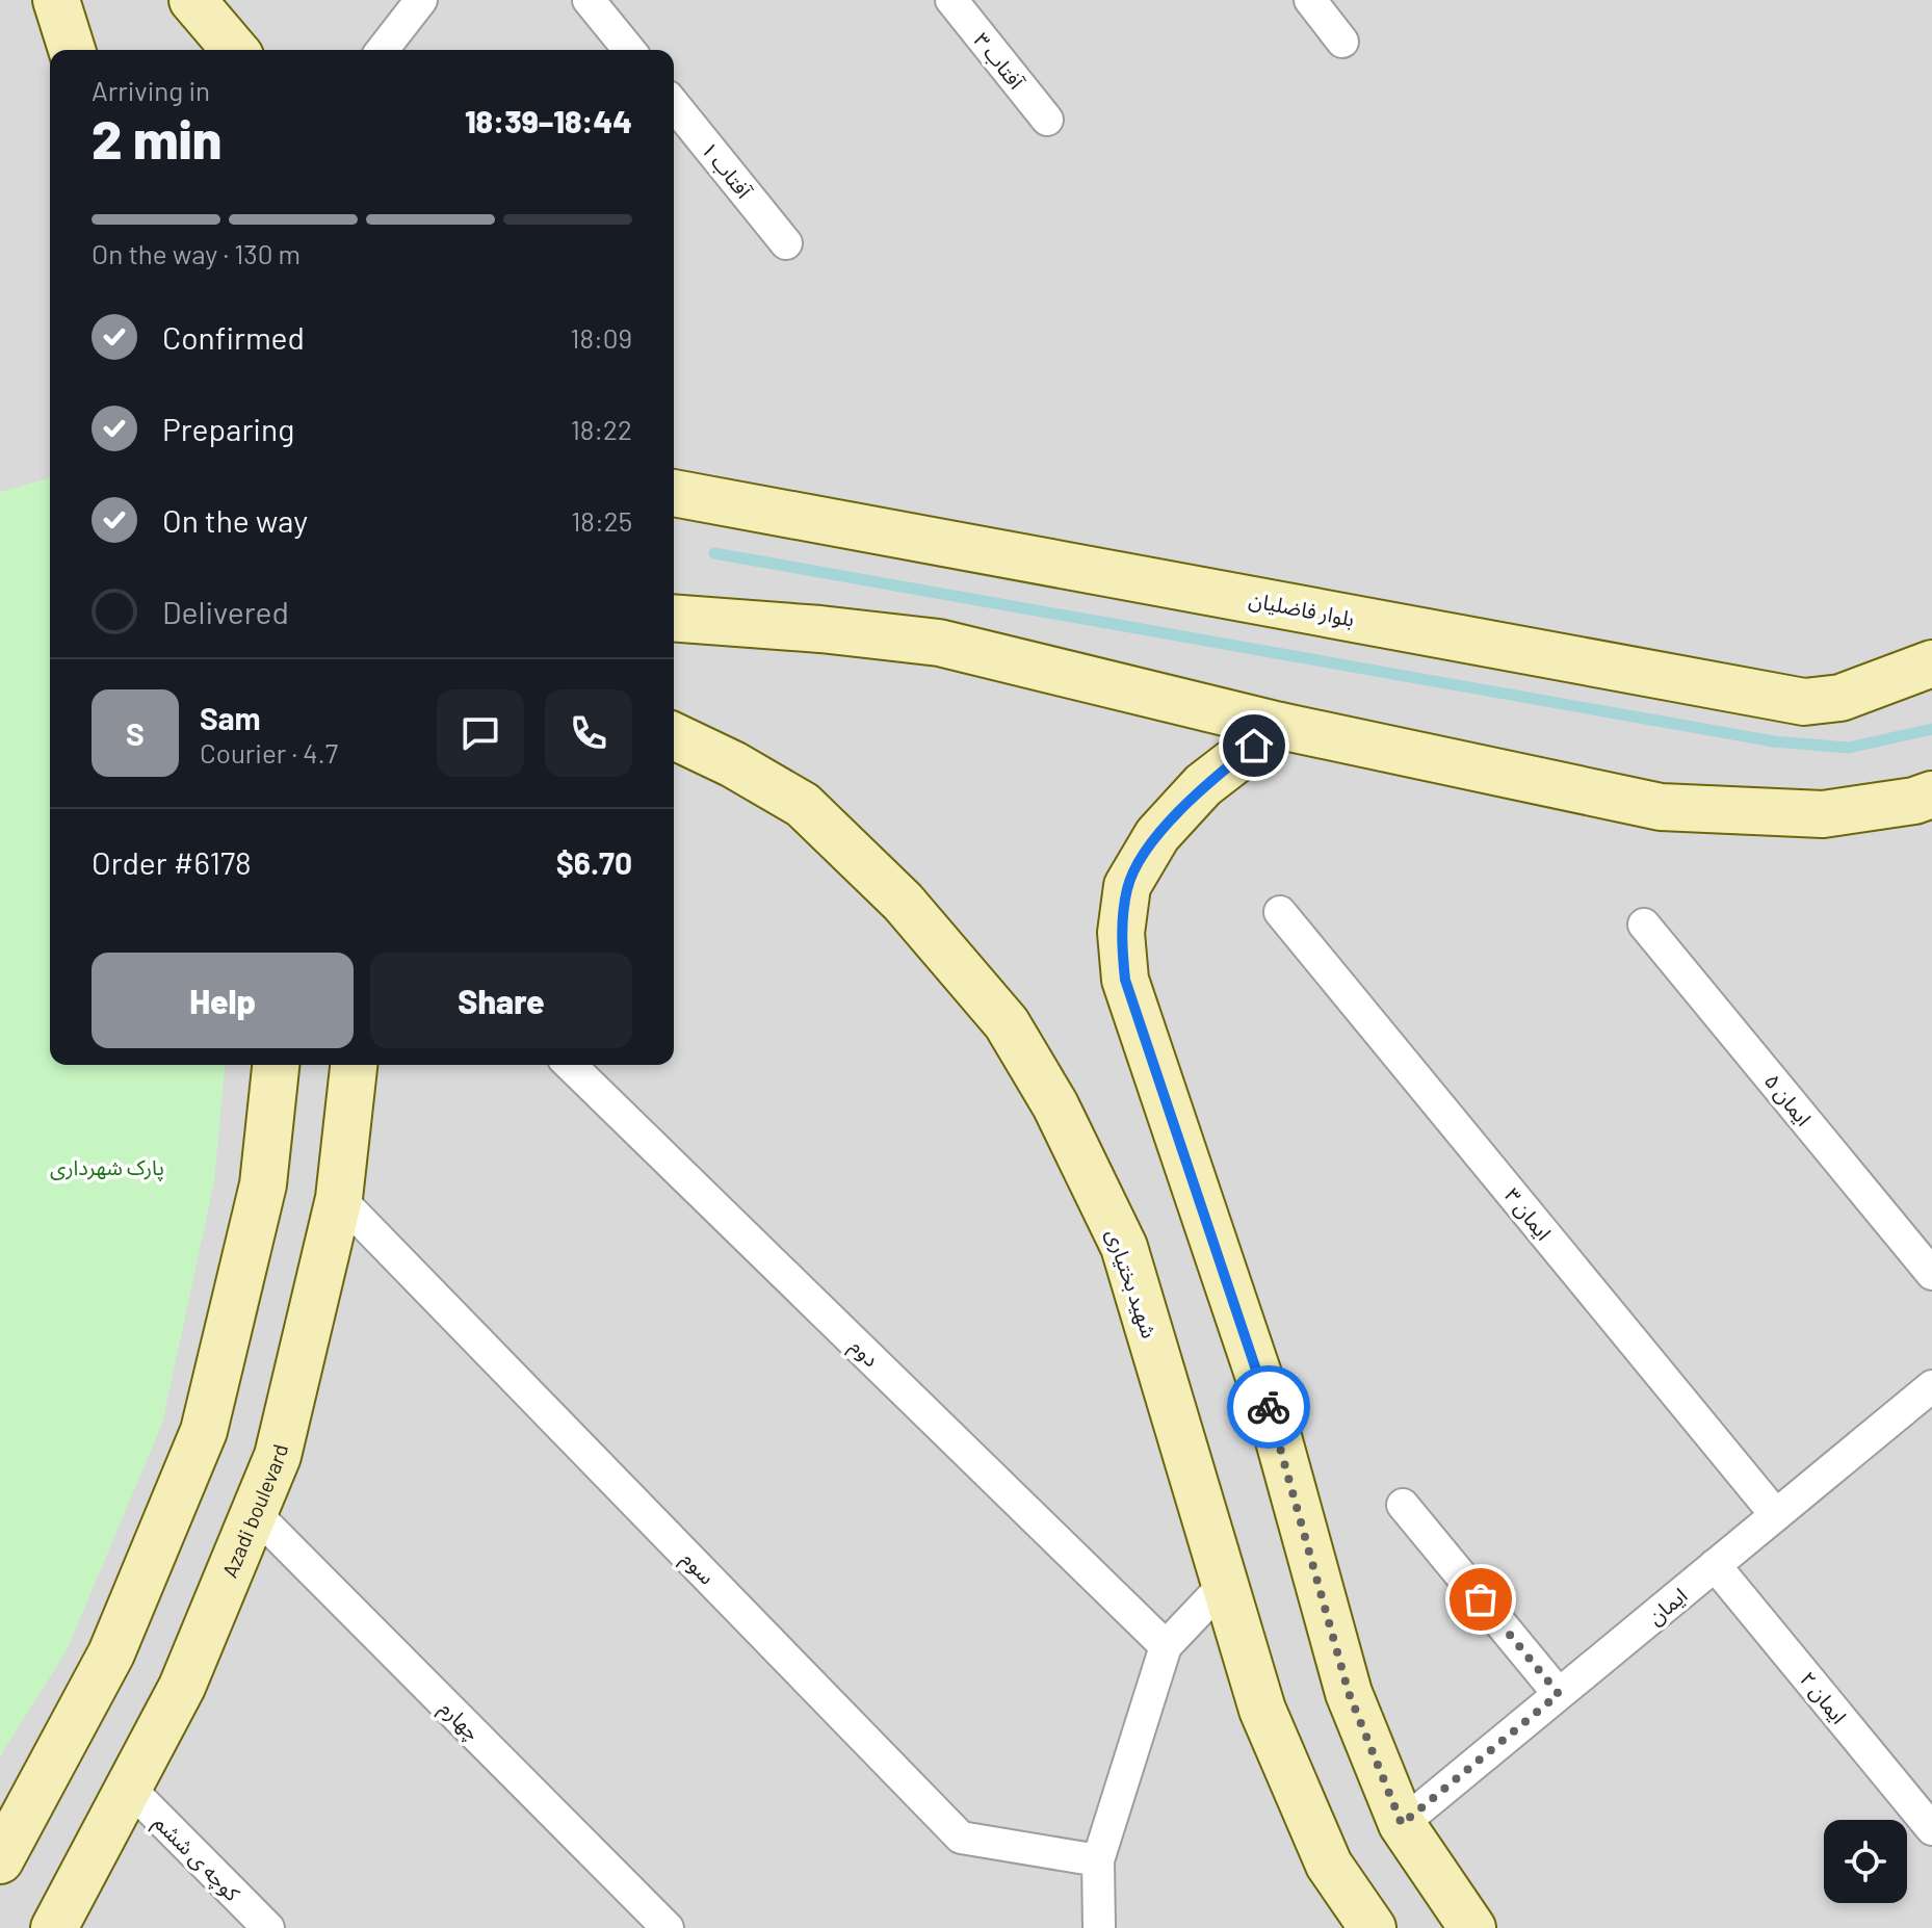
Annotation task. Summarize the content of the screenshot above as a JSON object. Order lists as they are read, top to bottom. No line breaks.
{"streets":{"main road":["بلوار فاضلیان","شهید بختیاری","Azadi boulevard"],"street":["آفتاب ۳","آفتاب ۱","ایمان ۵","ایمان ۳","دوم","سوم","ایمان","ایمان ۲","چهارم","کوچه ی ششم"]},"crossings":[["ایمان ۳","ایمان"],["Azadi boulevard","سوم"],["Azadi boulevard","چهارم"],["Azadi boulevard","کوچه ی ششم"],["ایمان","ایمان ۲"]],"parks":["پارک شهرداری"],"page":{"heading":["2 min","Arriving in","18:39–18:44"],"panel":["Sam","Courier · 4.7","Order #6178","$6.70"],"bar":"On the way · 130 m","list":[["Confirmed","18:09"],["Preparing","18:22"],["On the way","18:25"],"Delivered"],"round":"S","buttons":["Help","Share"]}}
